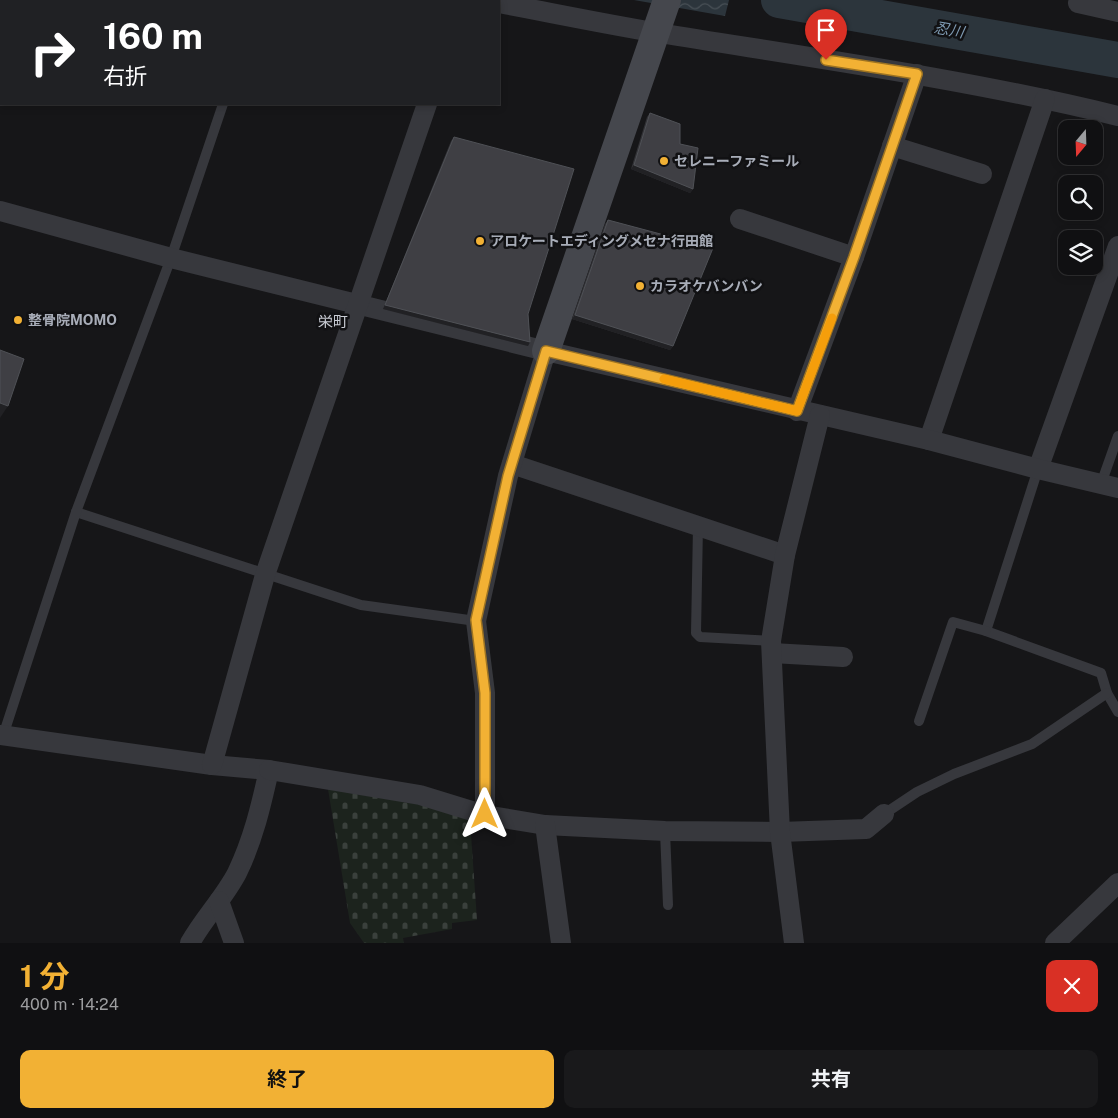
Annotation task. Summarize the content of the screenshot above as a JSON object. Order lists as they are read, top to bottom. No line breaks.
{"districts":["栄町"],"water":["忍川"],"places":["セレニーファミール","アロケートエディングメセナ行田館","カラオケバンバン","整骨院MOMO"],"north":"bottom","page":{"turn":["160 m","右折"],"heading":["1 分","400 m · 14:24"],"buttons":["終了","共有"]}}
